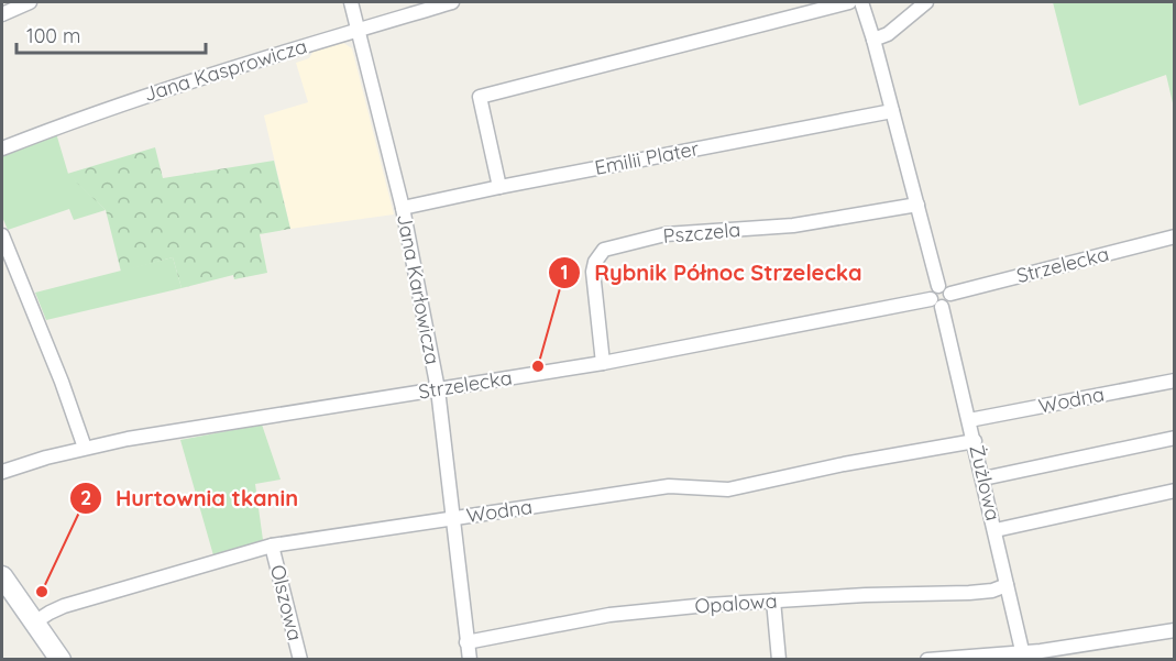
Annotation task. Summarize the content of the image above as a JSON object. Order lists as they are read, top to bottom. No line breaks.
{"streets":{"street":["Jana Kasprowicza","Emilii Plater","Pszczela","Strzelecka","Jana Karłowicza","Wodna","Żużlowa","Olszowa","Opalowa"]},"crossings":[["Jana Kasprowicza","Jana Karłowicza"],["Emilii Plater","Jana Karłowicza"],["Pszczela","Strzelecka"],["Strzelecka","Jana Karłowicza"],["Strzelecka","Żużlowa"],["Jana Karłowicza","Wodna"],["Jana Karłowicza","Opalowa"],["Wodna","Żużlowa"],["Wodna","Olszowa"],["Żużlowa","Opalowa"]],"places":["Rybnik Północ Strzelecka","Hurtownia tkanin"],"scale_bar":"100 m"}
